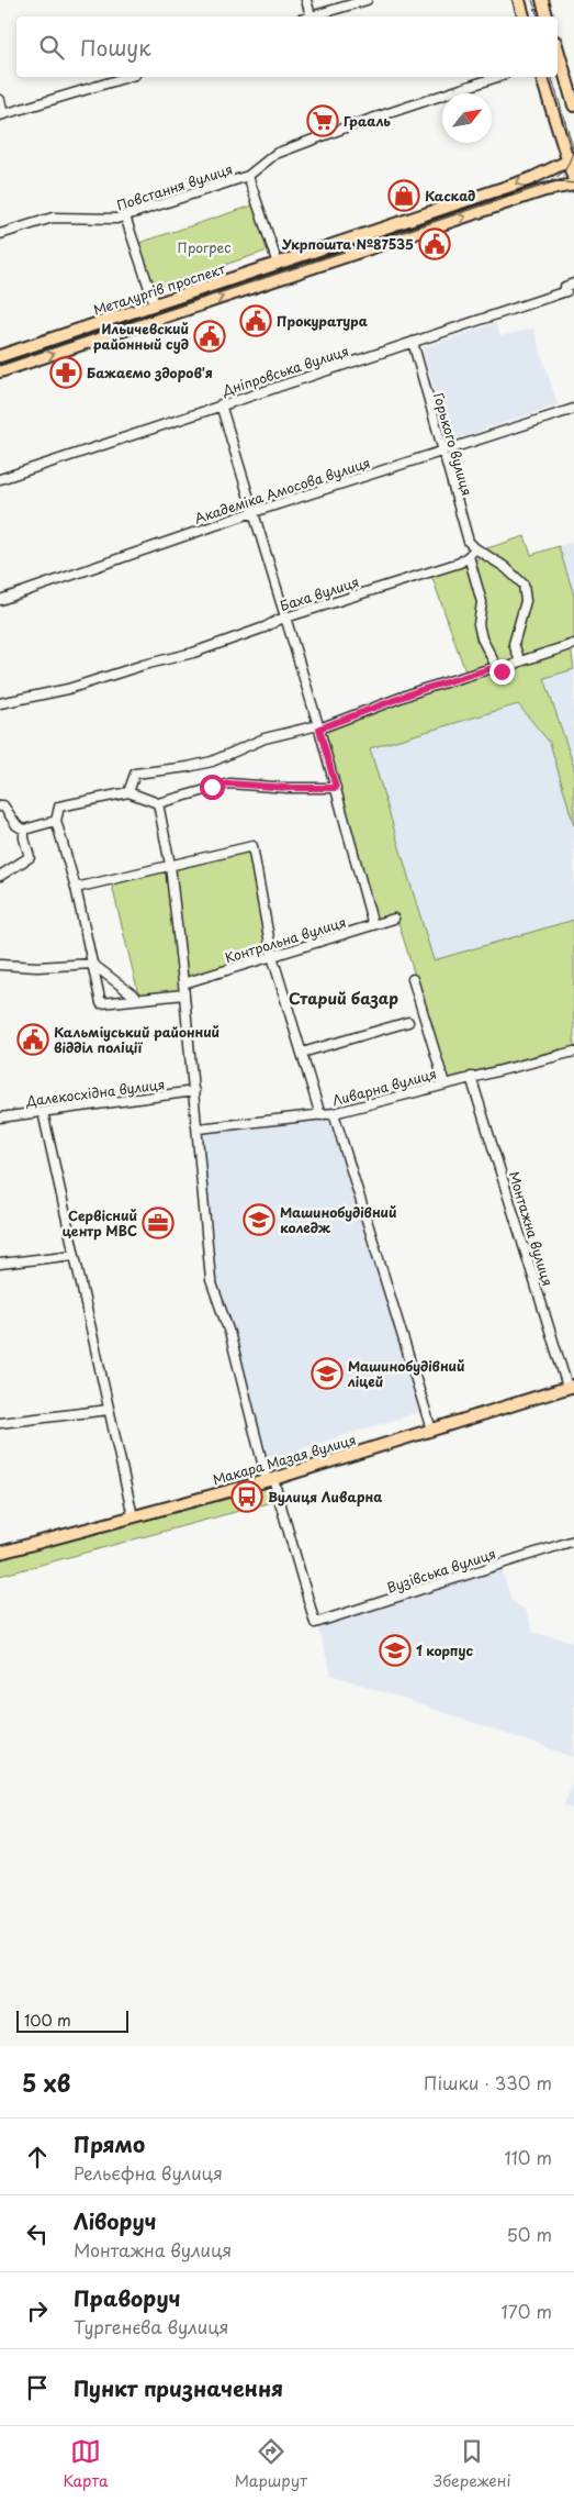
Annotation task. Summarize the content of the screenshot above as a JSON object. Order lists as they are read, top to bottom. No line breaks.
{"streets":{"main road":["Металургів проспект","Макара Мазая вулиця"],"street":["Повстання вулиця","Дніпровська вулиця","Горького вулиця","Академіка Амосова вулиця","Баха вулиця","Контрольна вулиця","Ливарна вулиця","Далекосхідна вулиця","Монтажна вулиця","Вузівська вулиця"]},"crossings":[["Дніпровська вулиця","Горького вулиця"],["Горького вулиця","Академіка Амосова вулиця"],["Горького вулиця","Баха вулиця"],["Ливарна вулиця","Монтажна вулиця"],["Монтажна вулиця","Макара Мазая вулиця"],["Макара Мазая вулиця","Вузівська вулиця"]],"districts":["Старий базар"],"parks":["Прогрес"],"places":{"supermarket":["Грааль"],"shop":["Каскад"],"public building":["Укрпошта №87535","Прокуратура","Ильичевский районный суд","Кальміуський районний відділ поліції"],"pharmacy":["Бажаємо здоров'я"],"school or university":["Машинобудівний коледж","Машинобудівний ліцей","1 корпус"],"office":["Сервісний центр МВС"],"bus stop":["Вулиця Ливарна"]},"scale_bar":"100 m","north":"top right","page":{"search":"Пошук","scale":"100 m","heading":["5 хв","Пішки · 330 m"],"list":[["Прямо","Рельєфна вулиця","110 m"],["Ліворуч","Монтажна вулиця","50 m"],["Праворуч","Тургенєва вулиця","170 m"],"Пункт призначення"],"nav":["Карта","Маршрут","Збережені"]}}
